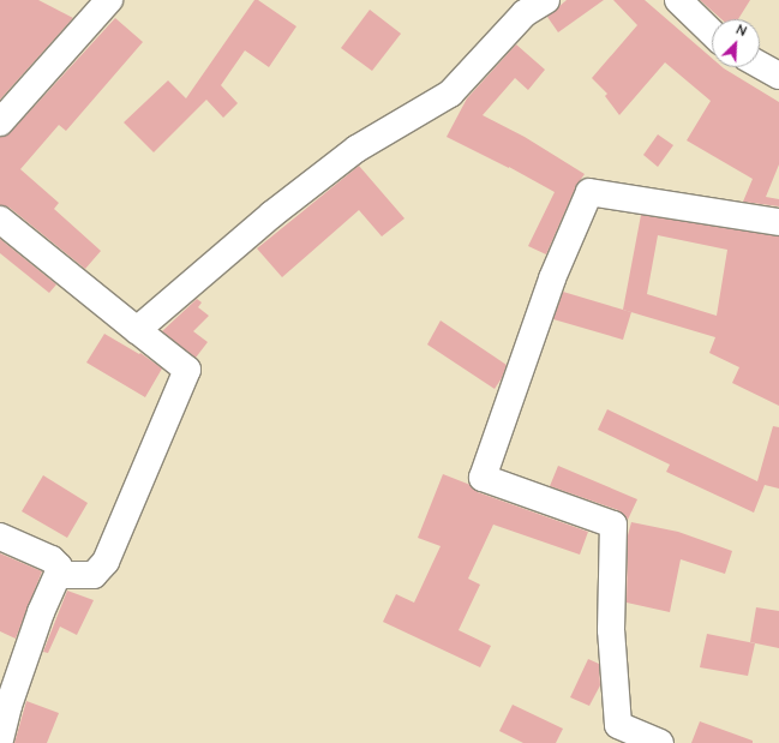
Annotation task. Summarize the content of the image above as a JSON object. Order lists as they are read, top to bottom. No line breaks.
{"north":"top right"}
